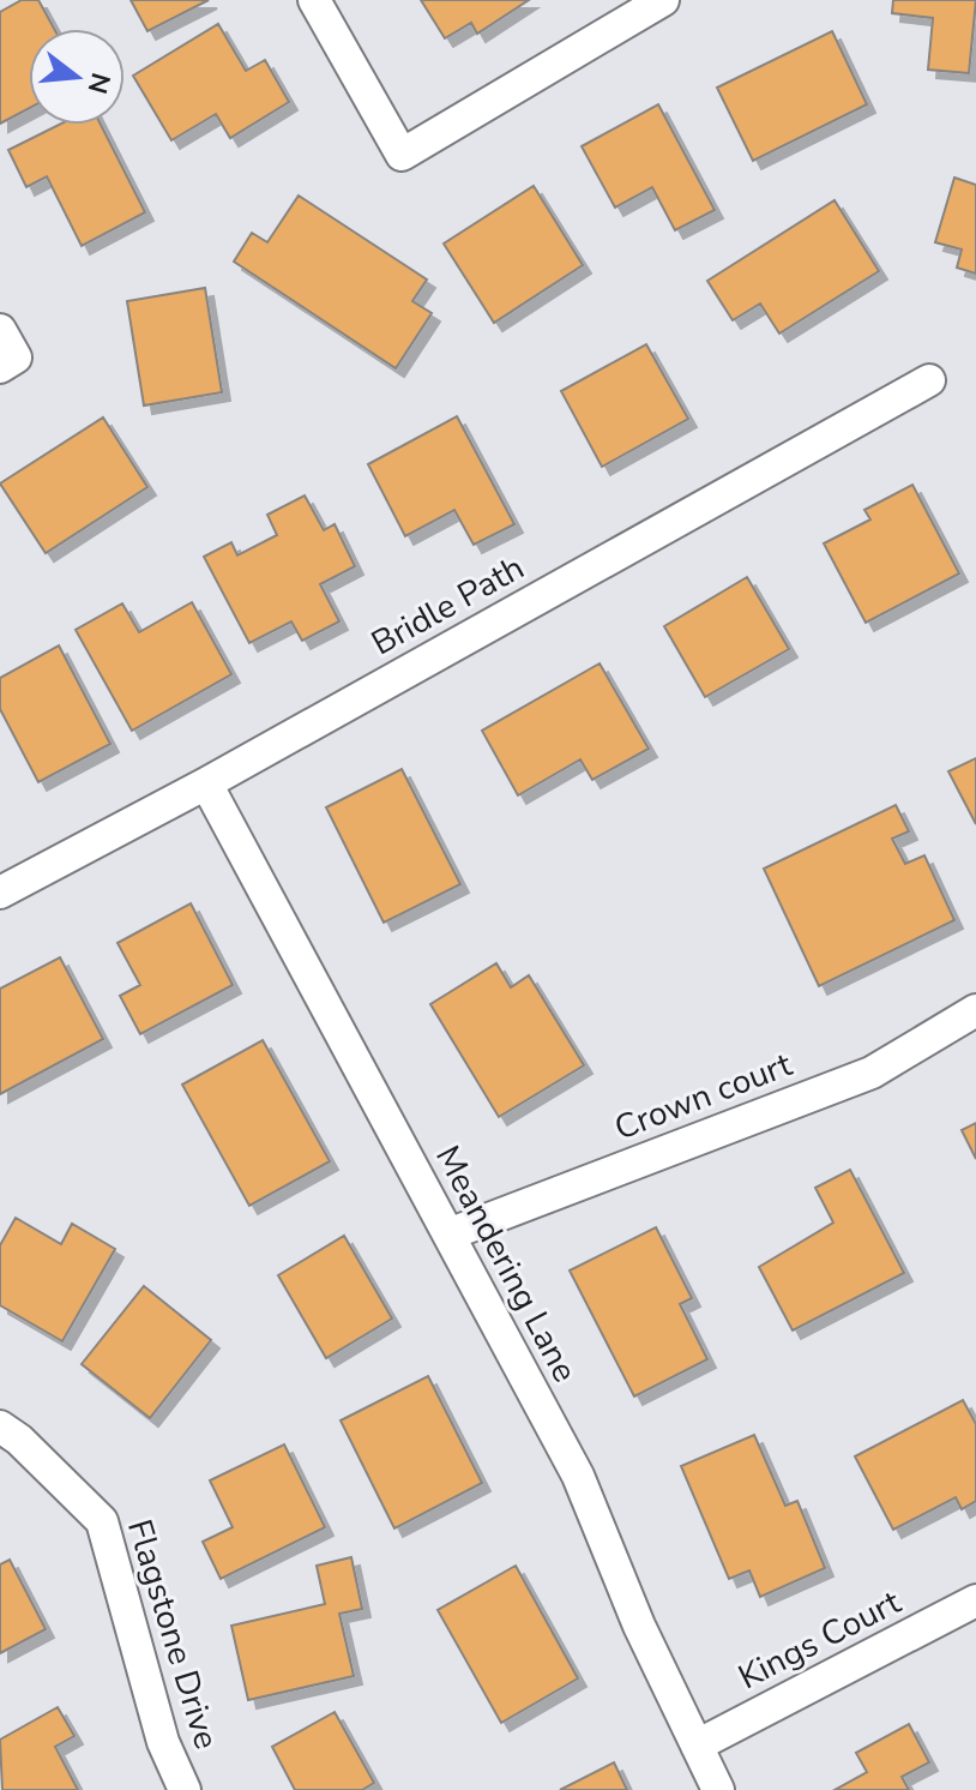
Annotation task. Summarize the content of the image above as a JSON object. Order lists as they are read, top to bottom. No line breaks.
{"streets":{"street":["Bridle Path","Crown court","Meandering Lane","Flagstone Drive","Kings Court"]},"crossings":[["Bridle Path","Meandering Lane"],["Crown court","Meandering Lane"],["Meandering Lane","Kings Court"]],"north":"right"}
